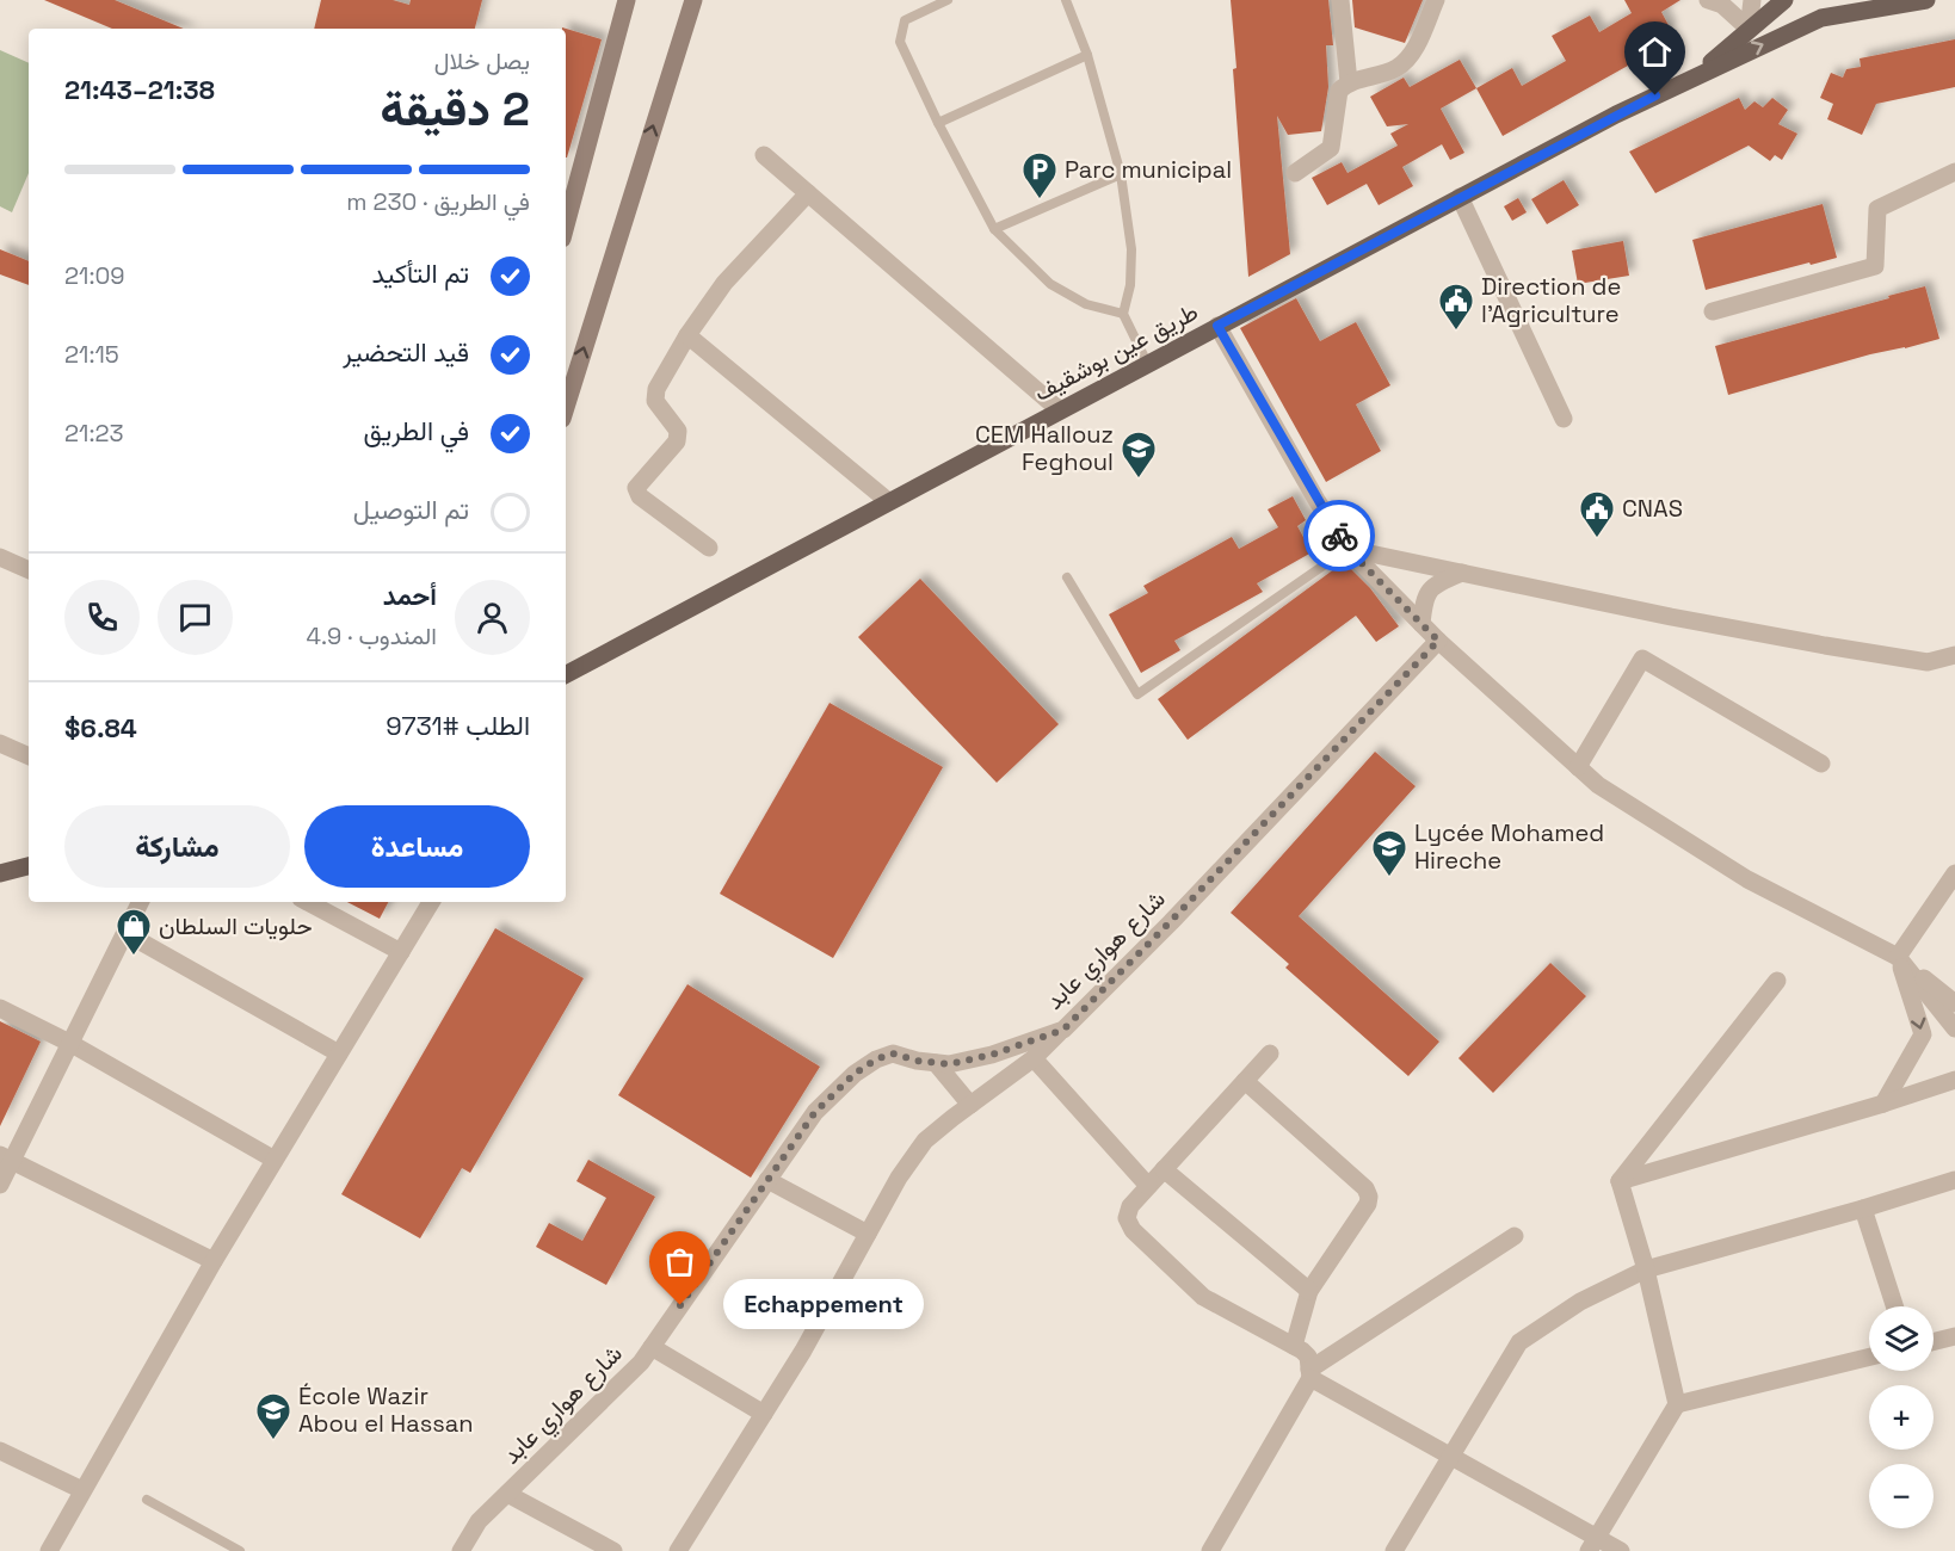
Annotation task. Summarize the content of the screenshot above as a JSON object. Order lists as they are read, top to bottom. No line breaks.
{"streets":{"main road":["طريق عين بوشقيف"],"street":["شارع هواري عابد"]},"places":{"parking":["Parc municipal"],"public building":["Direction de l'Agriculture","CNAS"],"school or university":["CEM Hallouz Feghoul","Lycée Mohamed Hireche","École Wazir Abou el Hassan"],"shop":["حلويات السلطان"],"other":["Echappement"]},"page":{"heading":["2 دقيقة","يصل خلال","21:38–21:43"],"panel":["أحمد","المندوب · 4.9","الطلب #9731","$6.84"],"bar":"في الطريق · 230 m","list":[["تم التأكيد","21:09"],["قيد التحضير","21:15"],["في الطريق","21:23"],"تم التوصيل"],"buttons":["مساعدة","مشاركة"],"bubble":"Echappement","map_buttons":["+","−"]}}
